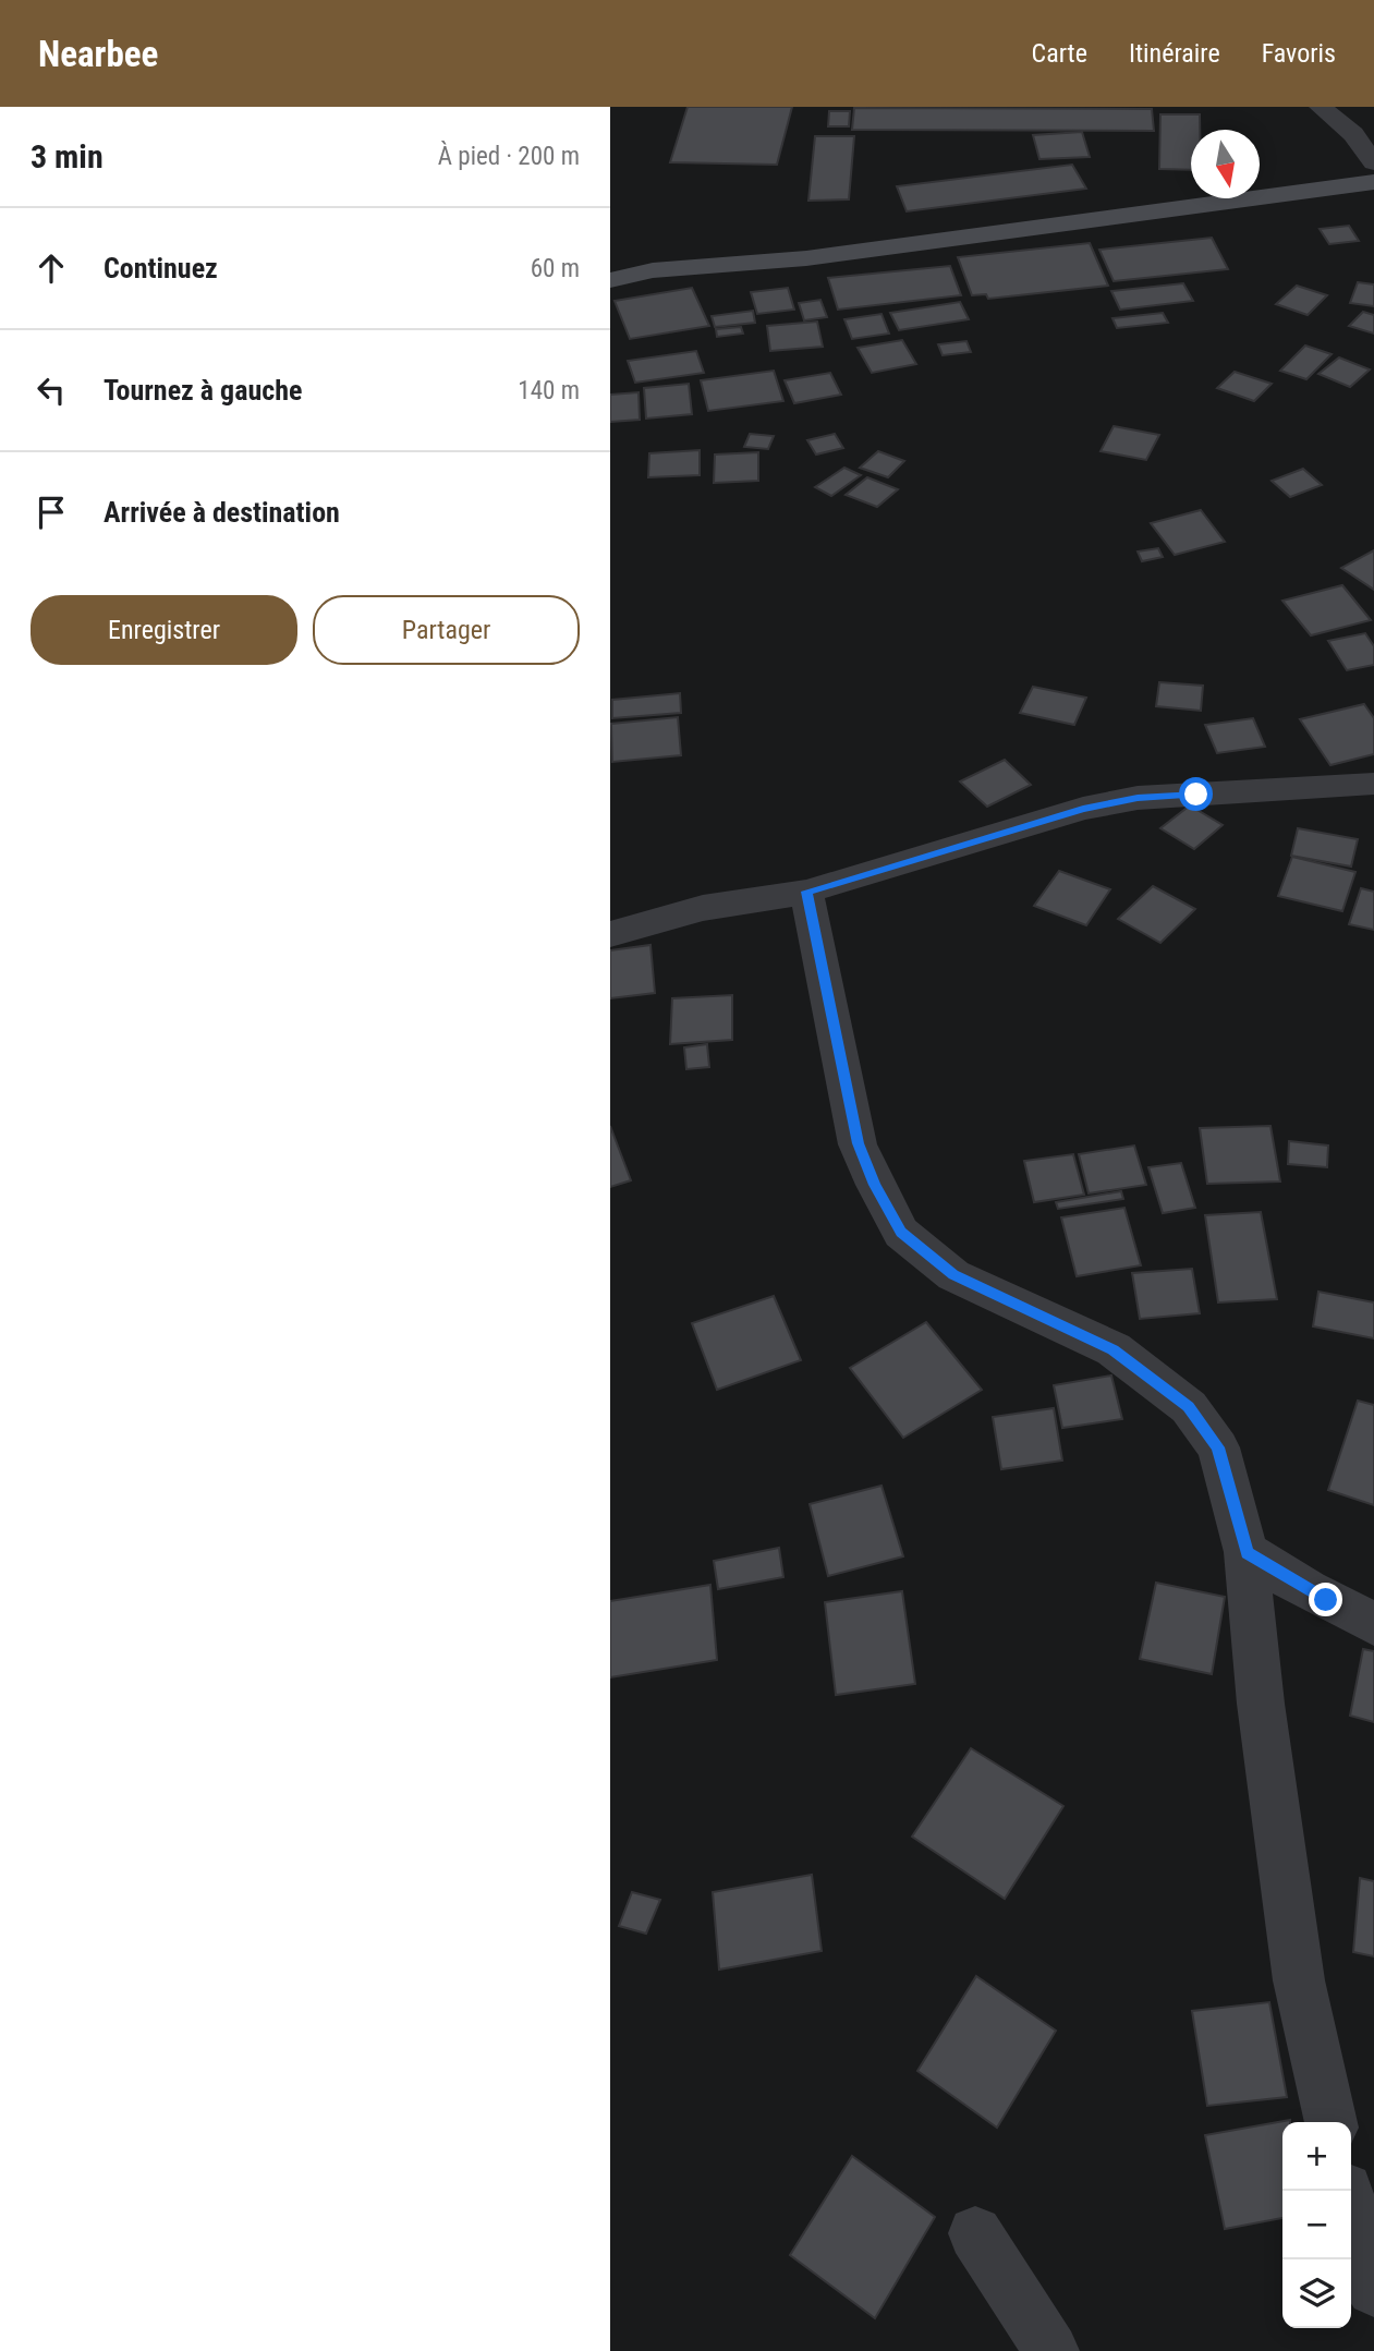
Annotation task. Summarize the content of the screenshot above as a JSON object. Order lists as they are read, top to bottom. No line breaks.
{"north":"bottom","page":{"header":"Nearbee","nav":["Carte","Itinéraire","Favoris"],"heading":["3 min","À pied · 200 m"],"list":[["Continuez","60 m"],["Tournez à gauche","140 m"],"Arrivée à destination"],"buttons":["Enregistrer","Partager"],"map_buttons":["+","−"]}}
